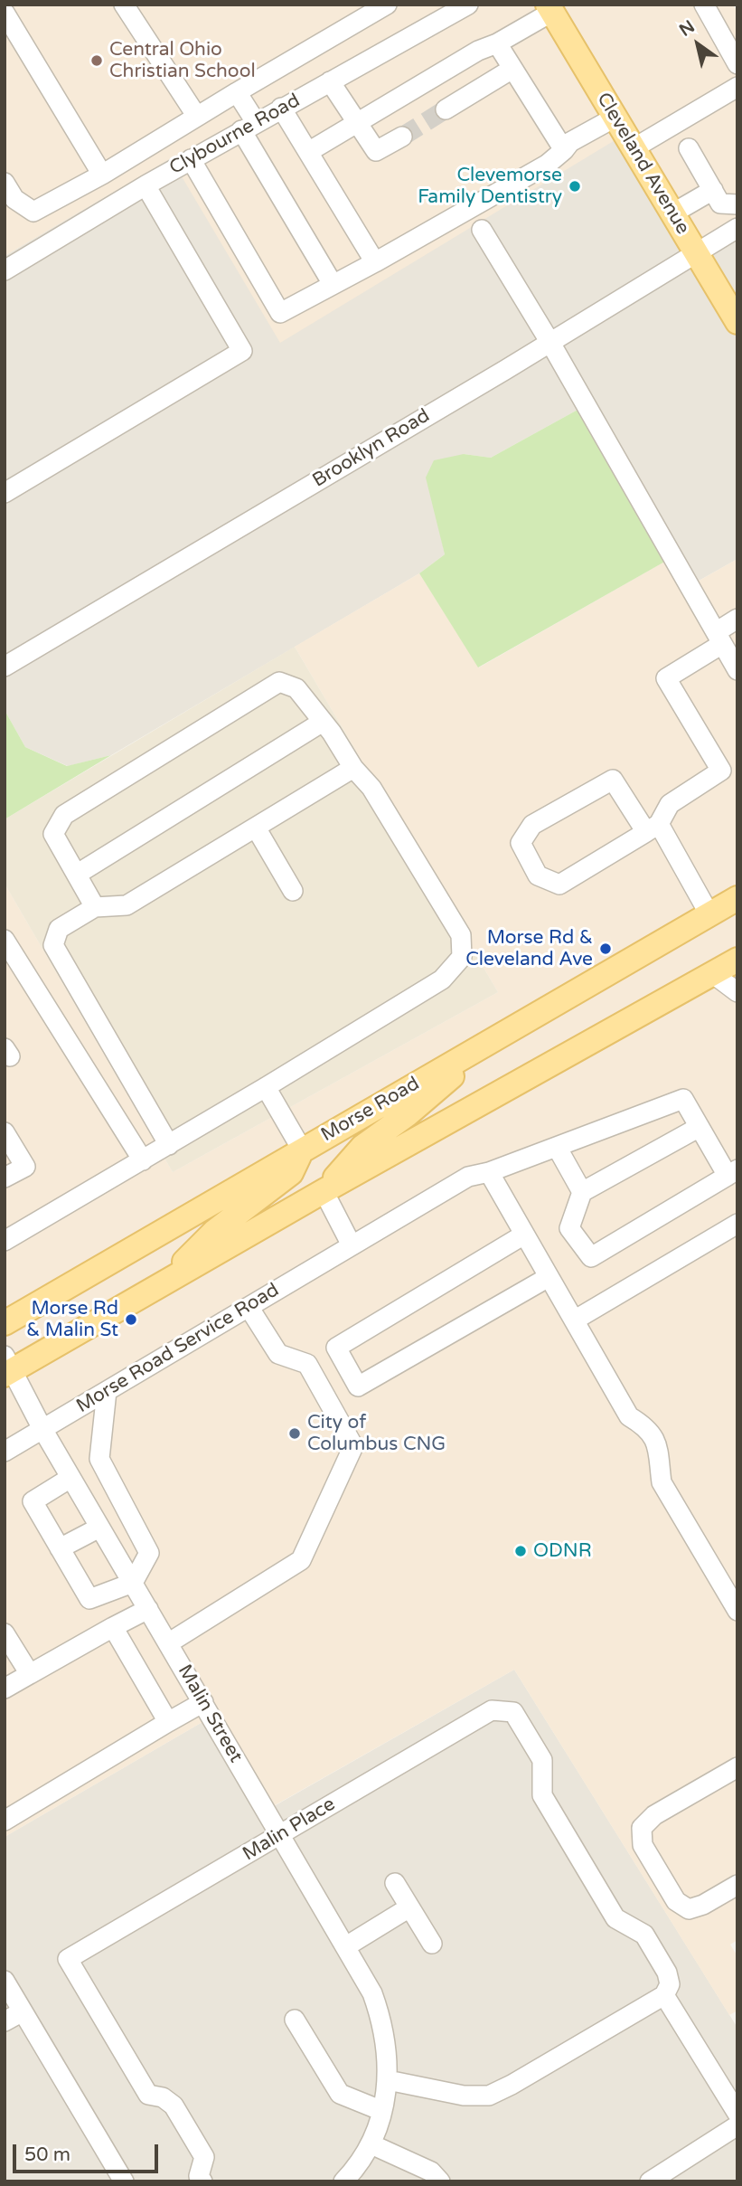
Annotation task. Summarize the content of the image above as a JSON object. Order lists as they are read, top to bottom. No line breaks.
{"streets":{"main road":["Cleveland Avenue","Morse Road"],"street":["Clybourne Road","Brooklyn Road","Morse Road Service Road","Malin Street","Malin Place"]},"crossings":[["Cleveland Avenue","Brooklyn Road"],["Morse Road Service Road","Malin Street"],["Malin Street","Malin Place"]],"places":["Central Ohio Christian School","Clevemorse Family Dentistry","Morse Rd & Cleveland Ave","Morse Rd & Malin St","City of Columbus CNG","ODNR"],"scale_bar":"50 m","north":"top left"}
